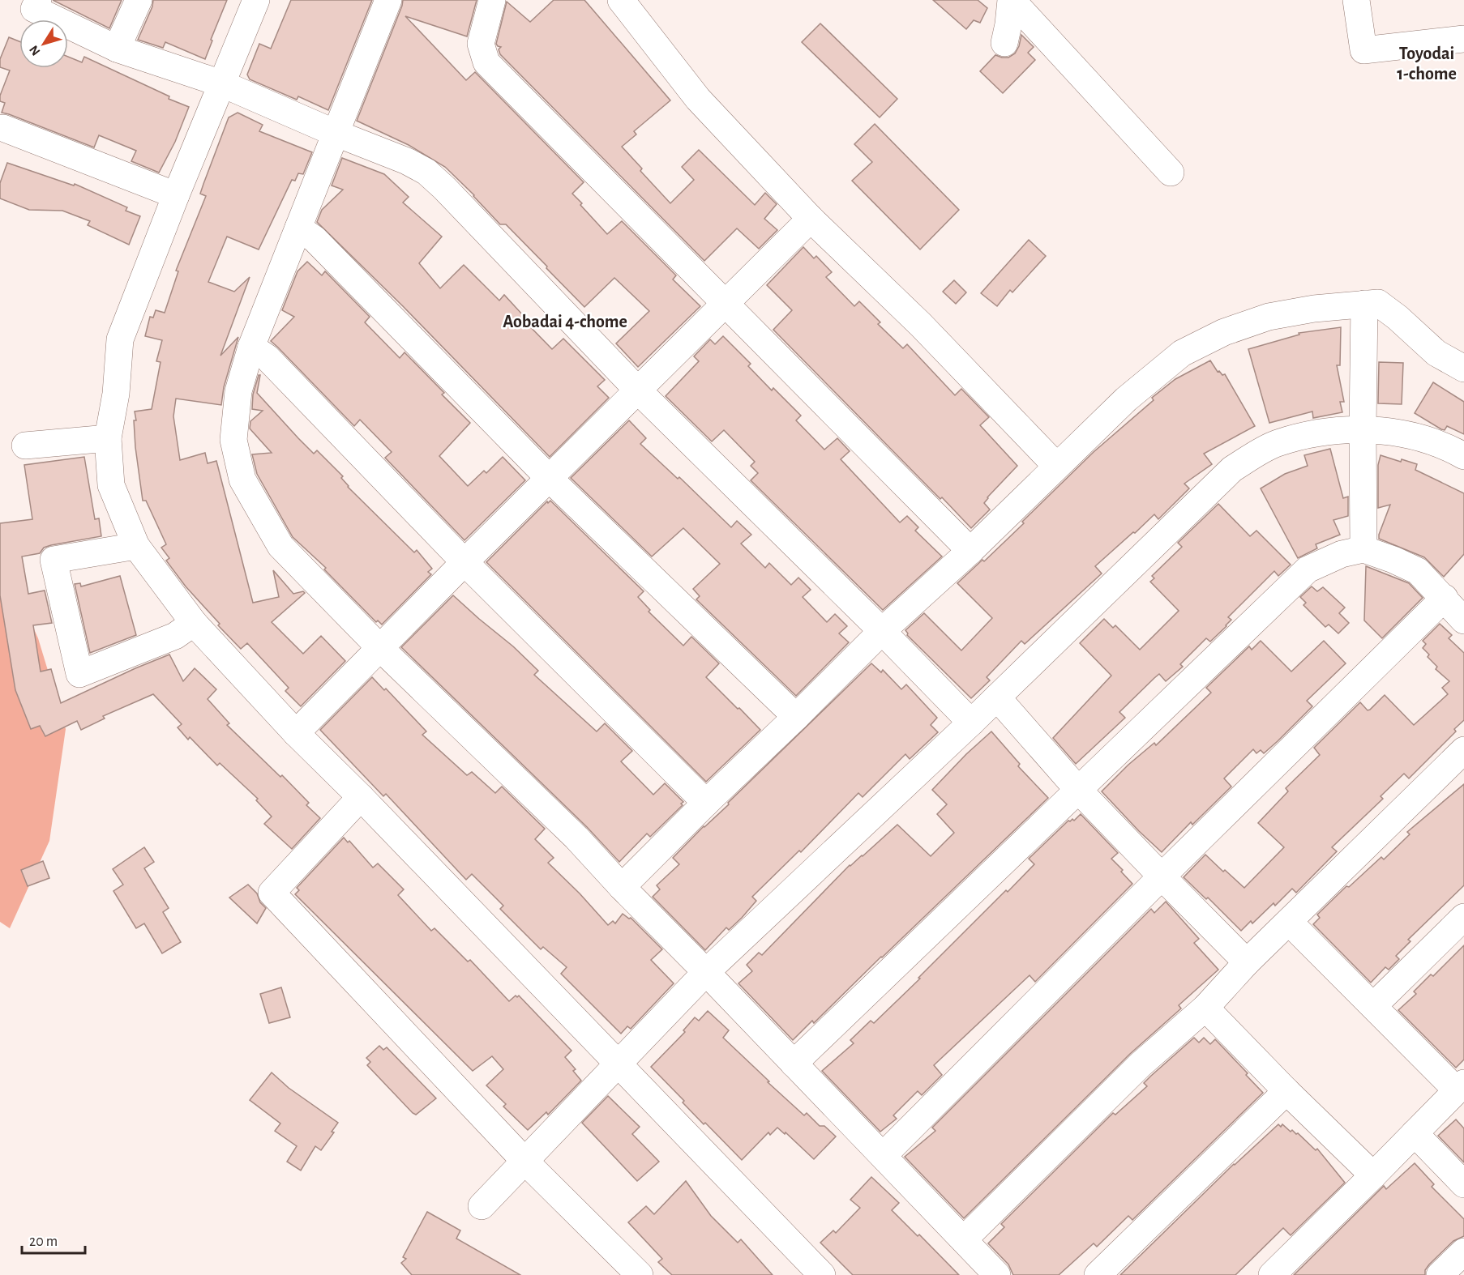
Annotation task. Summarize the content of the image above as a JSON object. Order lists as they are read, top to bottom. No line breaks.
{"districts":["Toyodai 1-chome","Aobadai 4-chome"],"scale_bar":"20 m","north":"bottom left"}
